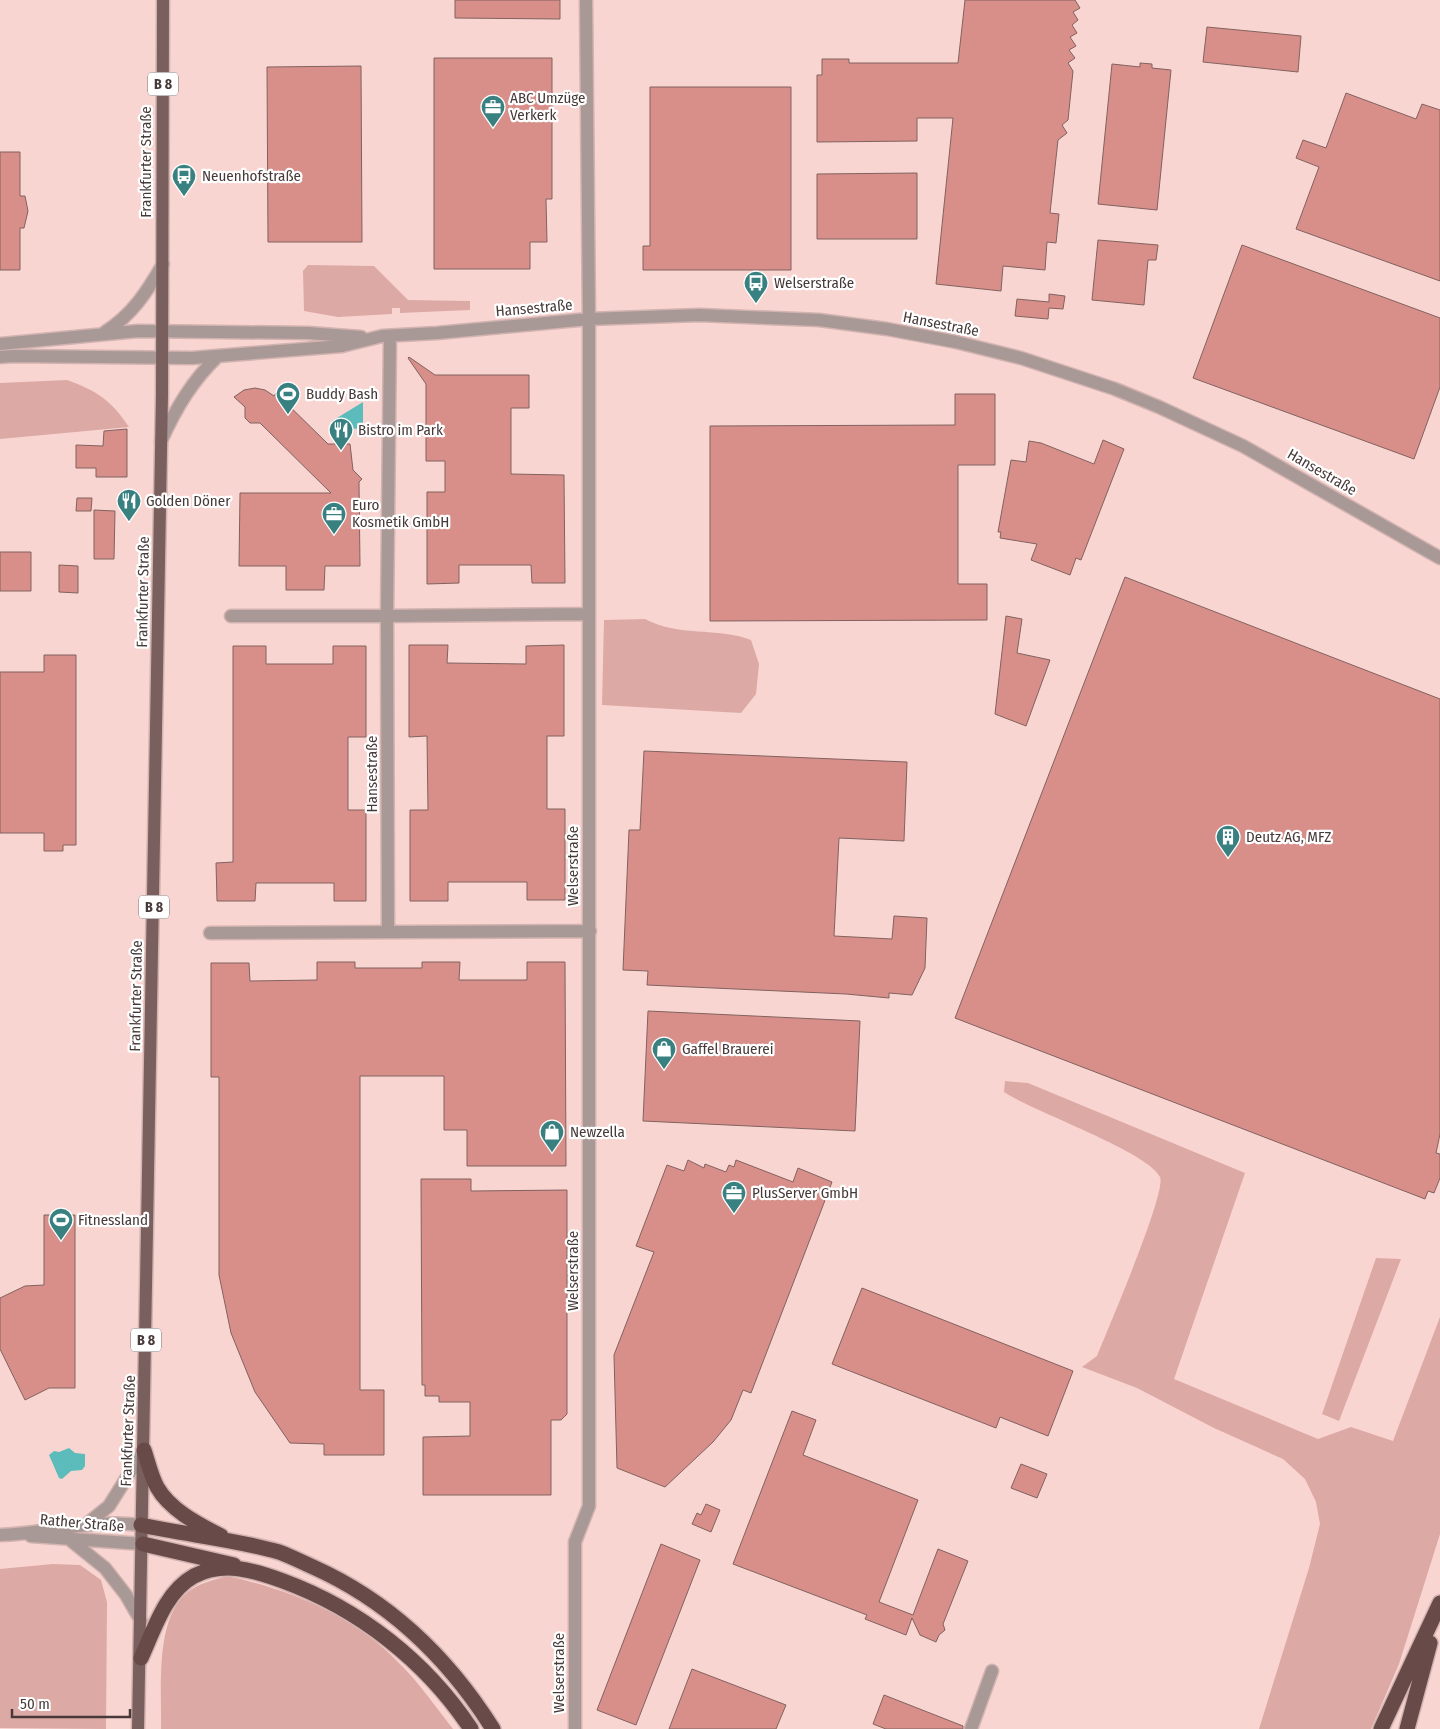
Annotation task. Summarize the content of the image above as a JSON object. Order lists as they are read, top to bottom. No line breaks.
{"streets":{"main road":["B 8","Frankfurter Straße"],"street":["Hansestraße","Welserstraße","Rather Straße"]},"crossings":[["Frankfurter Straße","Hansestraße"],["Frankfurter Straße","Rather Straße"],["Hansestraße","Welserstraße"]],"places":{"office":["ABC Umzüge Verkerk","Euro Kosmetik GmbH","PlusServer GmbH"],"bus stop":["Neuenhofstraße","Welserstraße"],"sports":["Buddy Bash","Fitnessland"],"restaurant":["Bistro im Park","Golden Döner"],"building":["Deutz AG, MFZ"],"shop":["Gaffel Brauerei","Newzella"]},"scale_bar":"50 m"}
